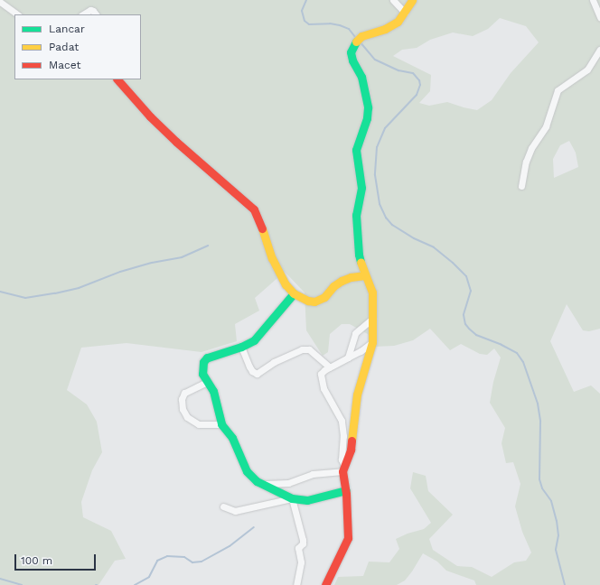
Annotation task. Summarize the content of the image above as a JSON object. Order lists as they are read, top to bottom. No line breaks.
{"legend":["Lancar","Padat","Macet"],"scale_bar":"100 m"}
